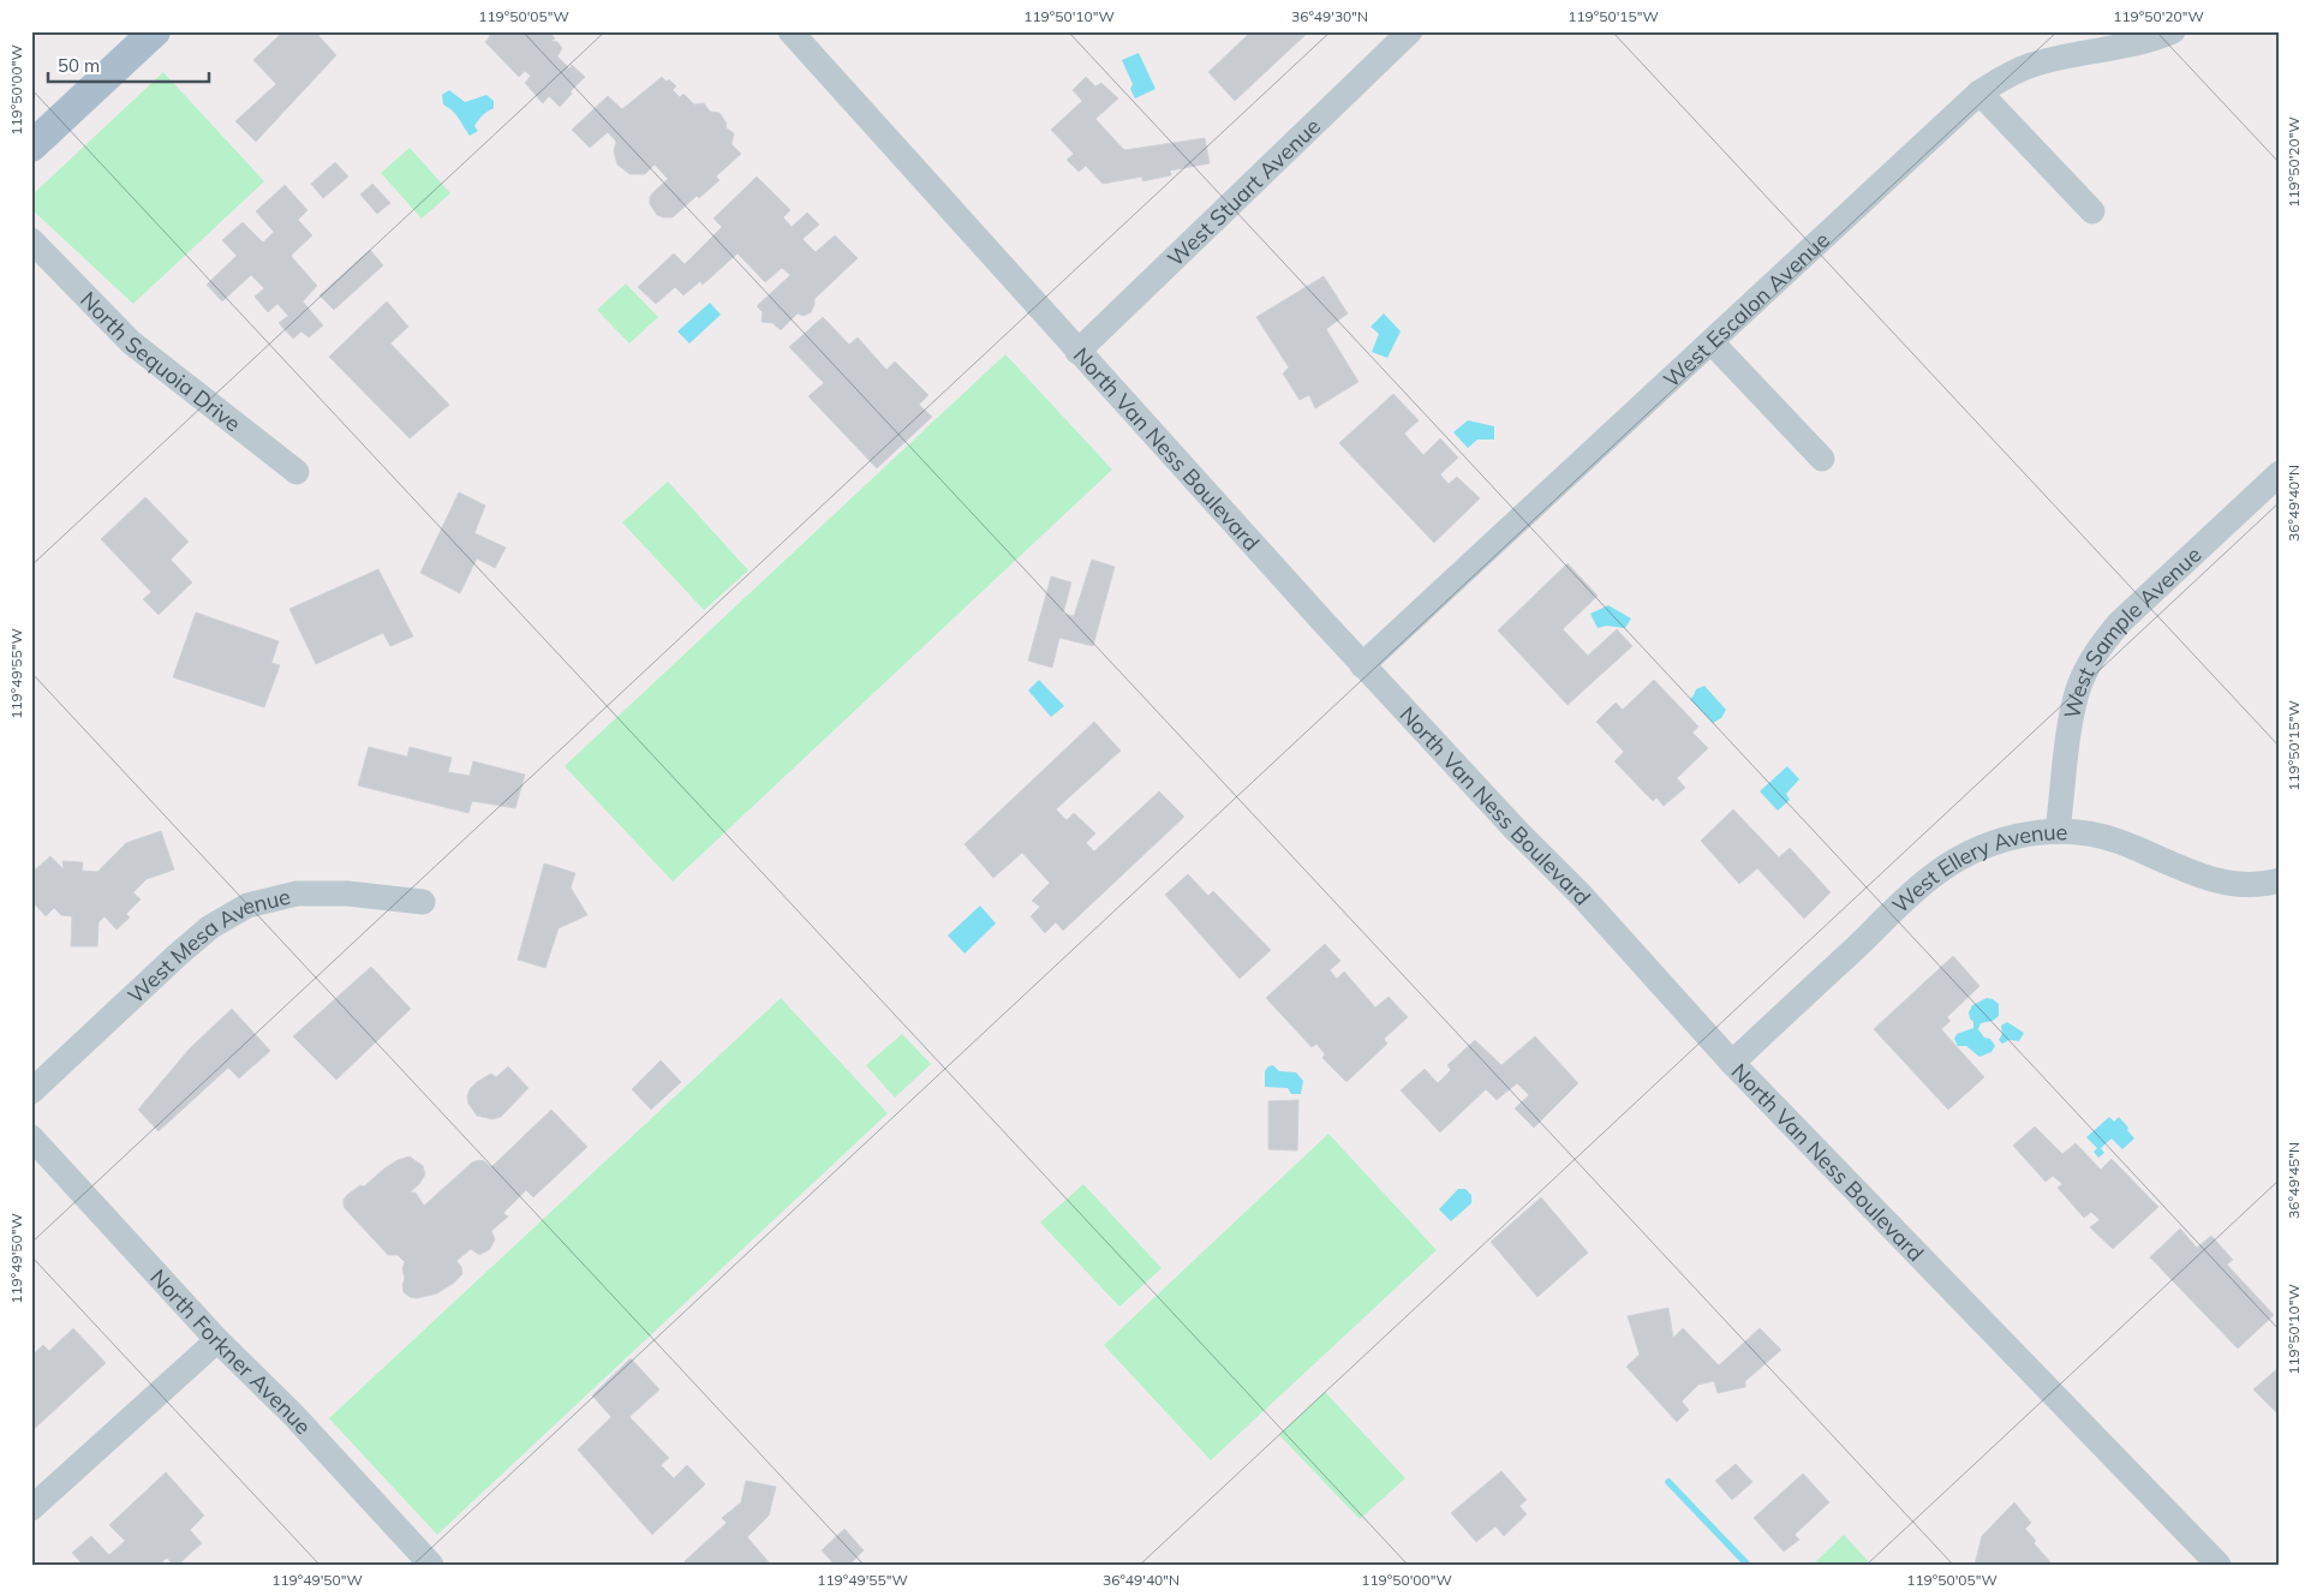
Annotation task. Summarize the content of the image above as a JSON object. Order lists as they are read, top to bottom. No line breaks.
{"streets":{"street":["West Stuart Avenue","West Escalon Avenue","North Sequoia Drive","North Van Ness Boulevard","West Sample Avenue","West Ellery Avenue","West Mesa Avenue","North Forkner Avenue"]},"crossings":[["West Stuart Avenue","North Van Ness Boulevard"],["West Escalon Avenue","North Van Ness Boulevard"],["North Van Ness Boulevard","West Ellery Avenue"],["West Sample Avenue","West Ellery Avenue"]],"scale_bar":"50 m","coordinates":["119°50'05\"W","119°50'10\"W","36°49'30\"N","119°50'15\"W","119°50'20\"W","119°50'00\"W","36°49'40\"N","119°49'55\"W","36°49'45\"N","119°49'50\"W"]}
